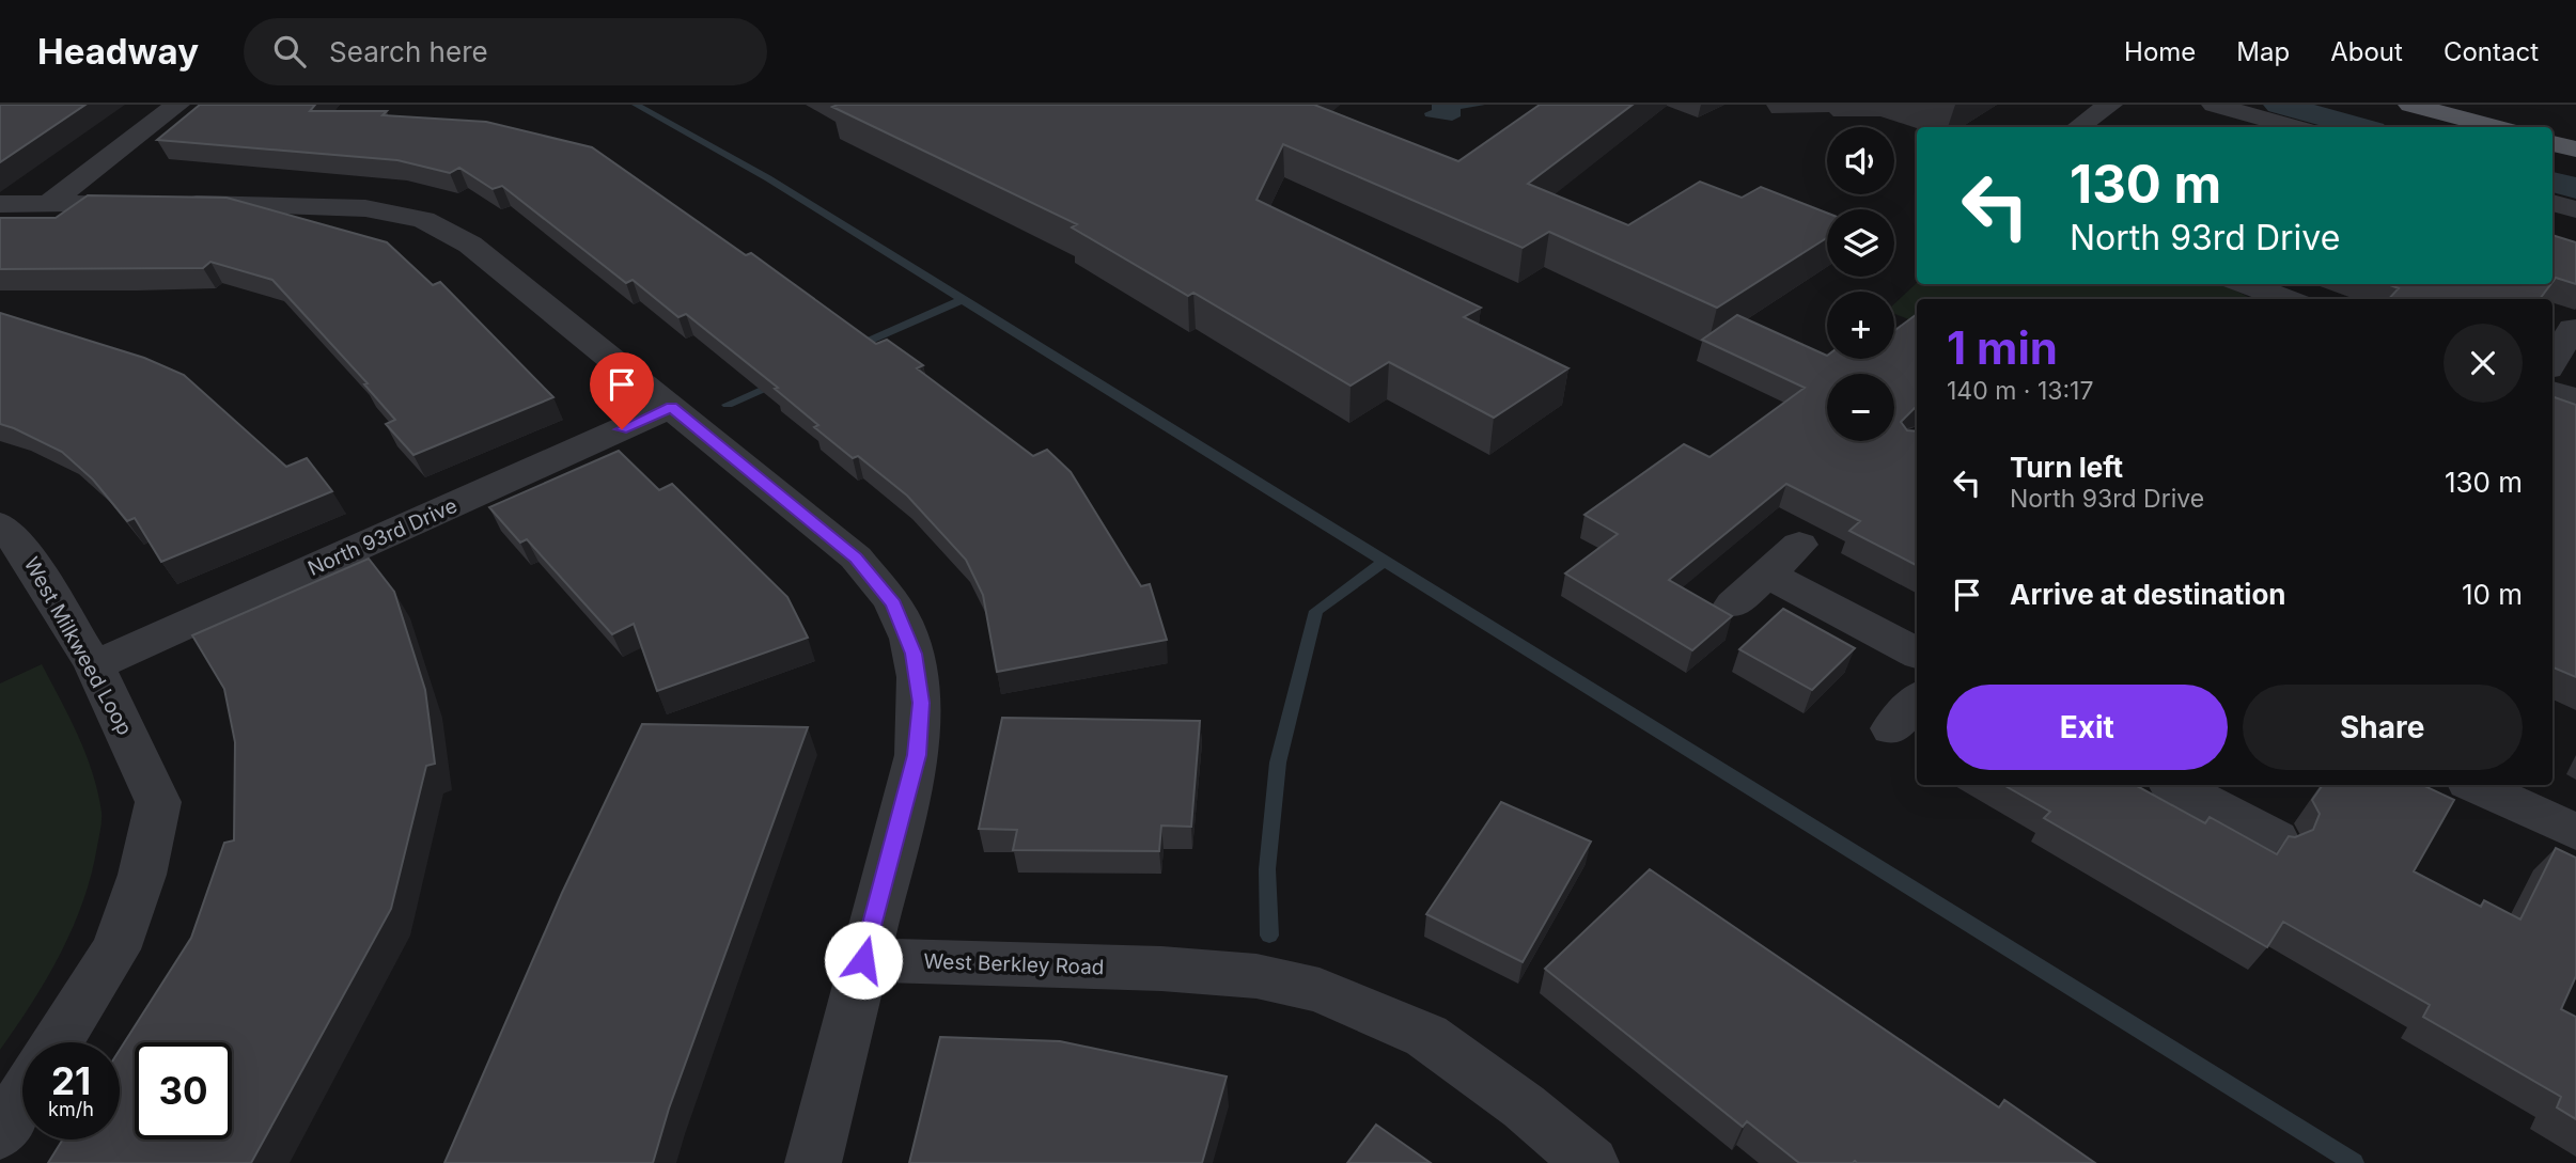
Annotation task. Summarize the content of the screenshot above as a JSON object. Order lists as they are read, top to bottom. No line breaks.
{"streets":{"street":["North 93rd Drive","West Milkweed Loop","West Berkley Road"]},"crossings":[["North 93rd Drive","West Milkweed Loop"]],"page":{"header":"Headway","search":"Search here","nav":["Home","Map","About","Contact"],"map_buttons":["+","−"],"turn":["130 m","North 93rd Drive"],"heading":["1 min","140 m · 13:17"],"list":[{"name":"Turn left","note":"North 93rd Drive","value":"130 m"},{"name":"Arrive at destination","value":"10 m"}],"buttons":["Exit","Share"],"speed":"21 km/h","limit":"30"}}
